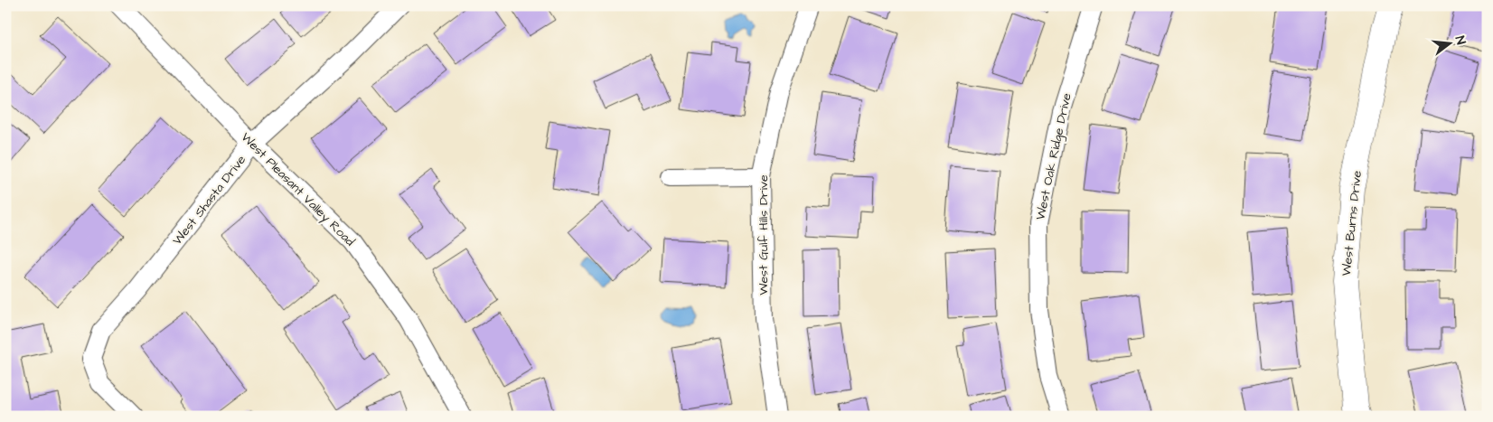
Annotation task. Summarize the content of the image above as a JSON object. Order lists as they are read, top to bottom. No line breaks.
{"streets":{"street":["West Oak Ridge Drive","West Pleasant Valley Road","West Shasta Drive","West Burns Drive","West Gulf Hills Drive"]},"crossings":[["West Pleasant Valley Road","West Shasta Drive"]],"north":"right"}
